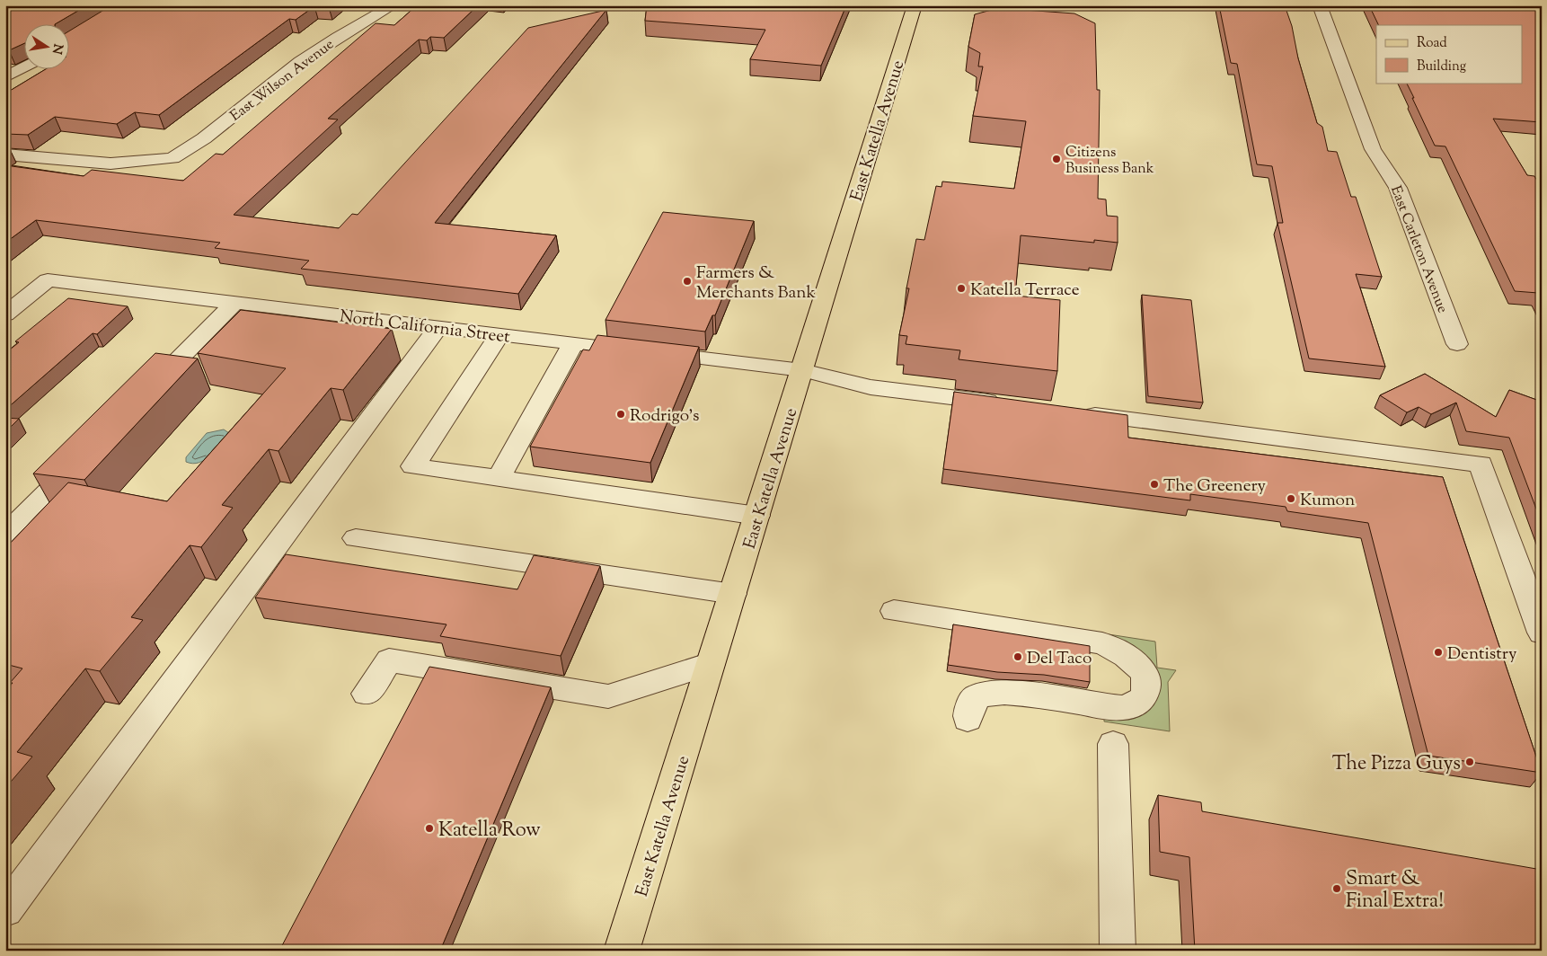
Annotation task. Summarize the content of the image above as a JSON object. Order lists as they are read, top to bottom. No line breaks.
{"streets":{"main road":["East Katella Avenue"],"street":["East Wilson Avenue","East Carleton Avenue","North California Street"]},"crossings":[["East Katella Avenue","North California Street"]],"places":["Citizens Business Bank","Farmers & Merchants Bank","Katella Terrace","Rodrigo's","The Greenery","Kumon","Dentistry","Del Taco","The Pizza Guys","Katella Row","Smart & Final Extra!"],"legend":["Road","Building"],"north":"right"}
